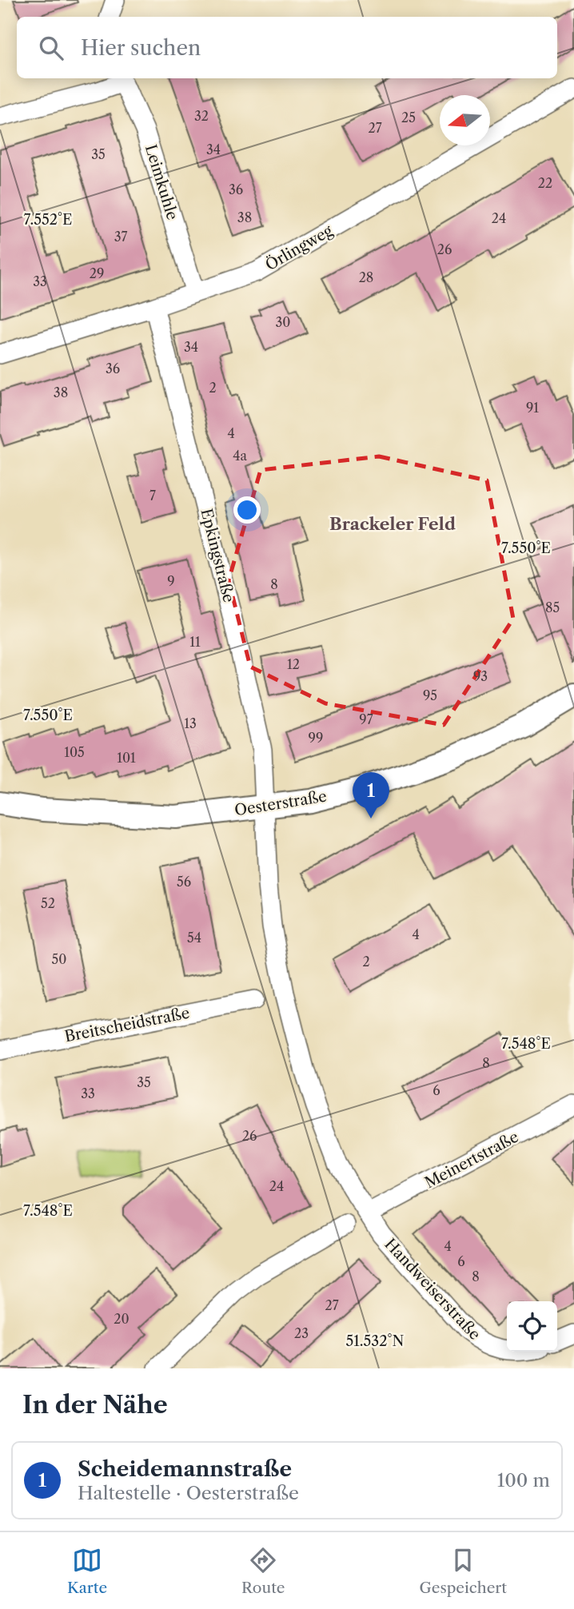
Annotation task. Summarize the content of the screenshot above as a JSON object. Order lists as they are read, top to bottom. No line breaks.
{"streets":{"street":["Leimkuhle","Örlingweg","Epkingstraße","Oesterstraße","Breitscheidstraße","Meinertstraße","Handweiserstraße"]},"crossings":[["Leimkuhle","Örlingweg"],["Örlingweg","Epkingstraße"],["Epkingstraße","Oesterstraße"],["Epkingstraße","Meinertstraße"],["Epkingstraße","Handweiserstraße"],["Meinertstraße","Handweiserstraße"]],"districts":["Brackeler Feld"],"house_numbers":["32","25","27","34","35","22","36","38","24","37","26","29","28","33","30","34","36","2","38","91","4","4a","7","9","8","85","11","12","93","95","97","13","99","105","101","56","52","4","54","50","2","8","35","6","33","26","24","4","6","8","27","20","23"],"north":"left","page":{"search":"Hier suchen","pins":"1","heading":"In der Nähe","list":[{"mark":"1","name":"Scheidemannstraße","note":"Haltestelle · Oesterstraße","value":"100 m"}],"nav":["Karte","Route","Gespeichert"]},"coordinates":["7.552°E","7.550°E","7.548°E","51.532°N"]}
